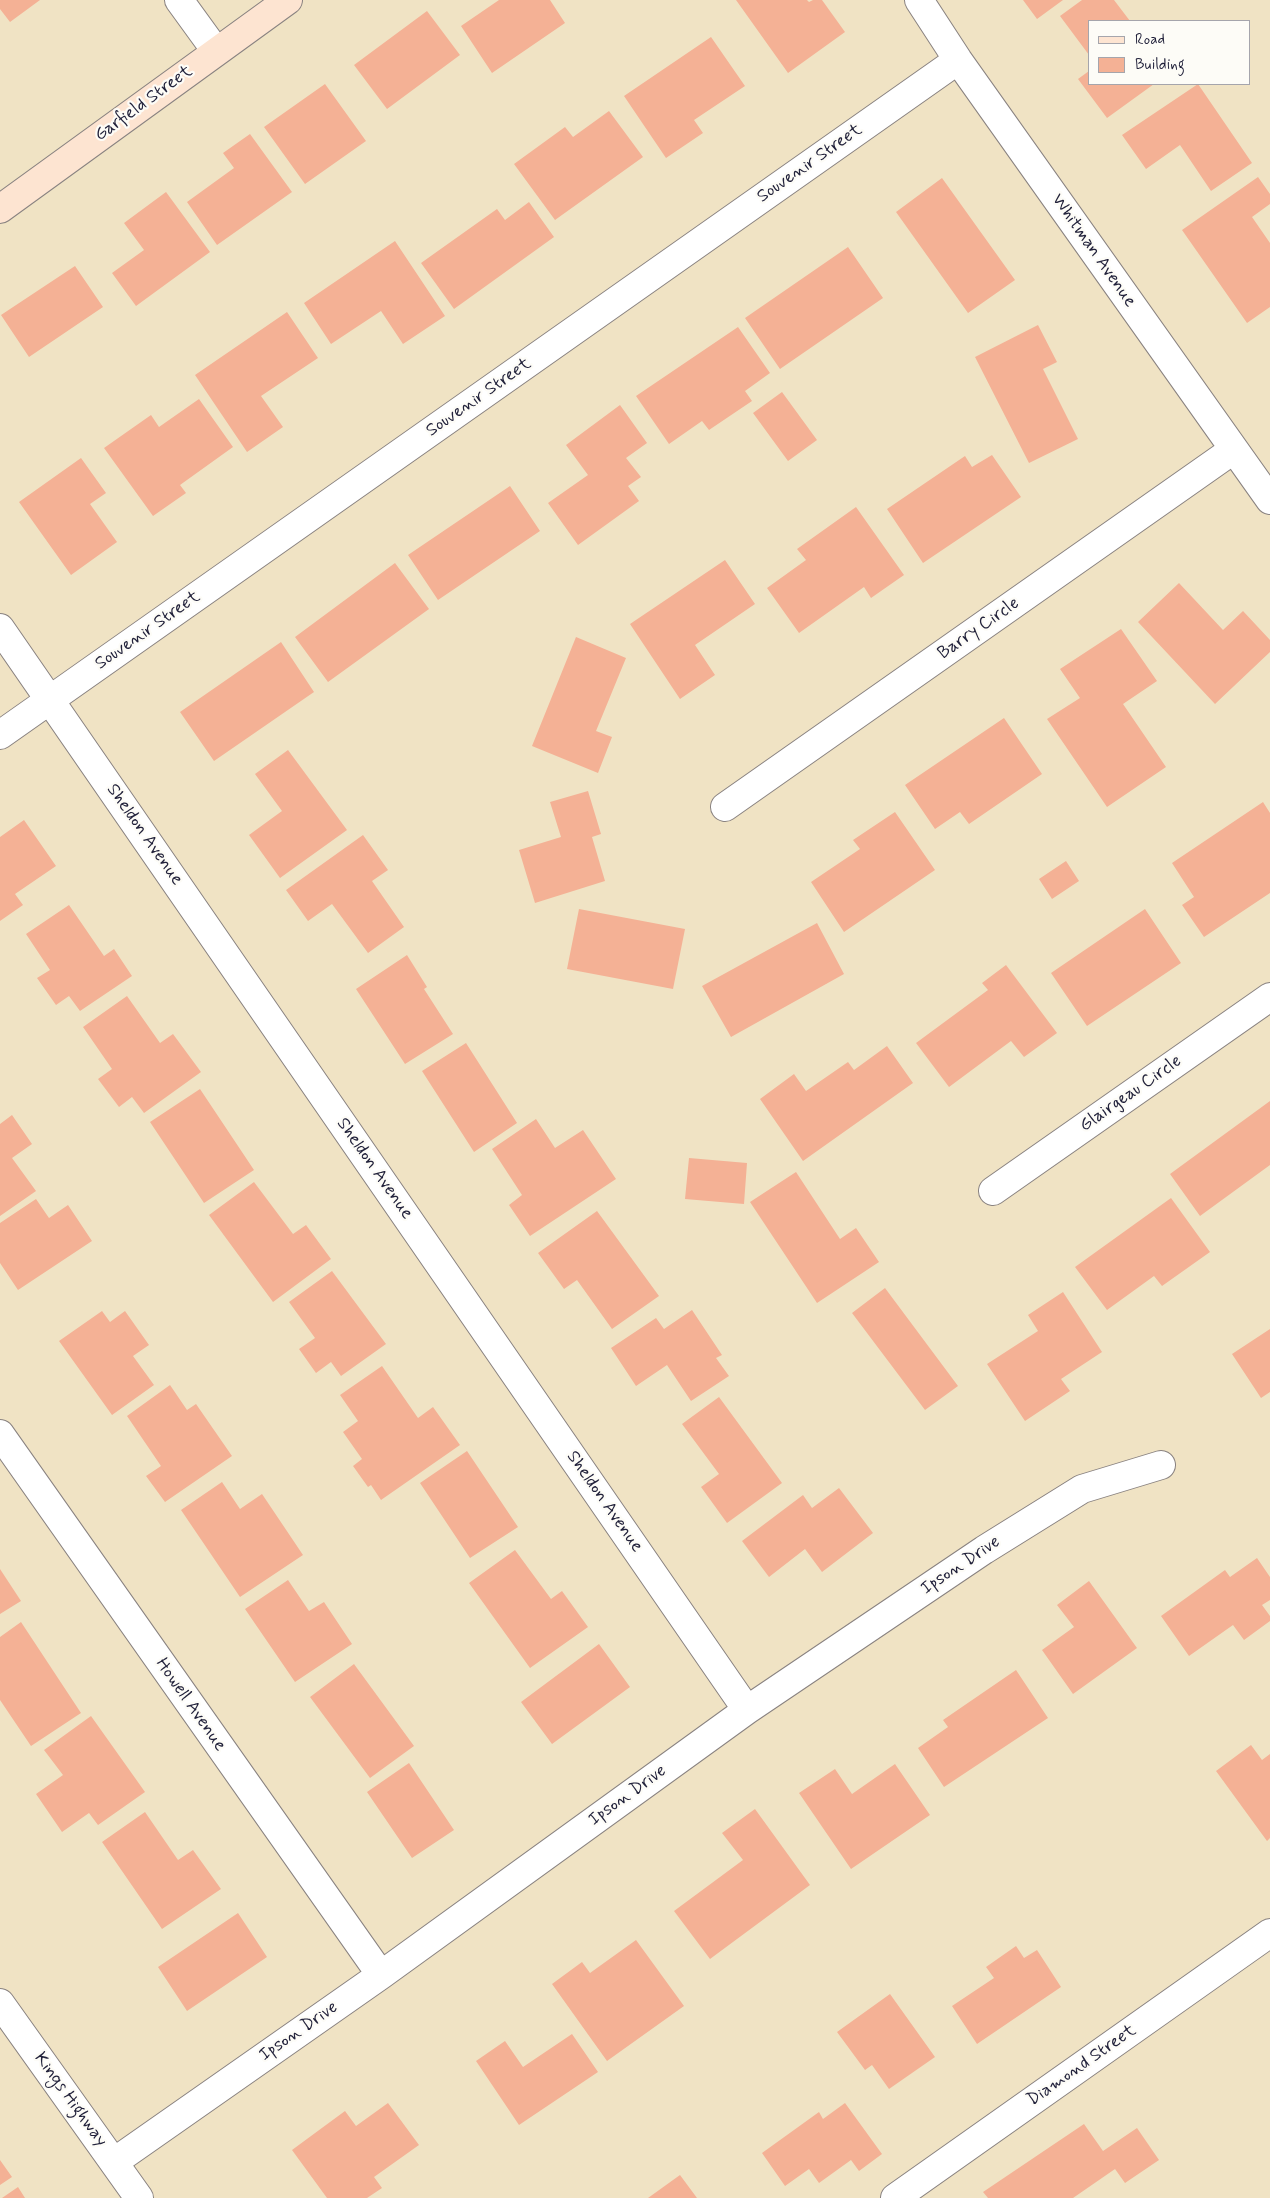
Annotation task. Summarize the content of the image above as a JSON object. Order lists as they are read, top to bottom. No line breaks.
{"streets":{"main road":["Garfield Street"],"street":["Souvenir Street","Whitman Avenue","Barry Circle","Sheldon Avenue","Glairgeau Circle","Ipson Drive","Howell Avenue","Diamond Street","Kings Highway"]},"crossings":[["Souvenir Street","Whitman Avenue"],["Souvenir Street","Sheldon Avenue"],["Whitman Avenue","Barry Circle"],["Sheldon Avenue","Ipson Drive"],["Ipson Drive","Howell Avenue"],["Ipson Drive","Kings Highway"]],"legend":["Road","Building"]}
